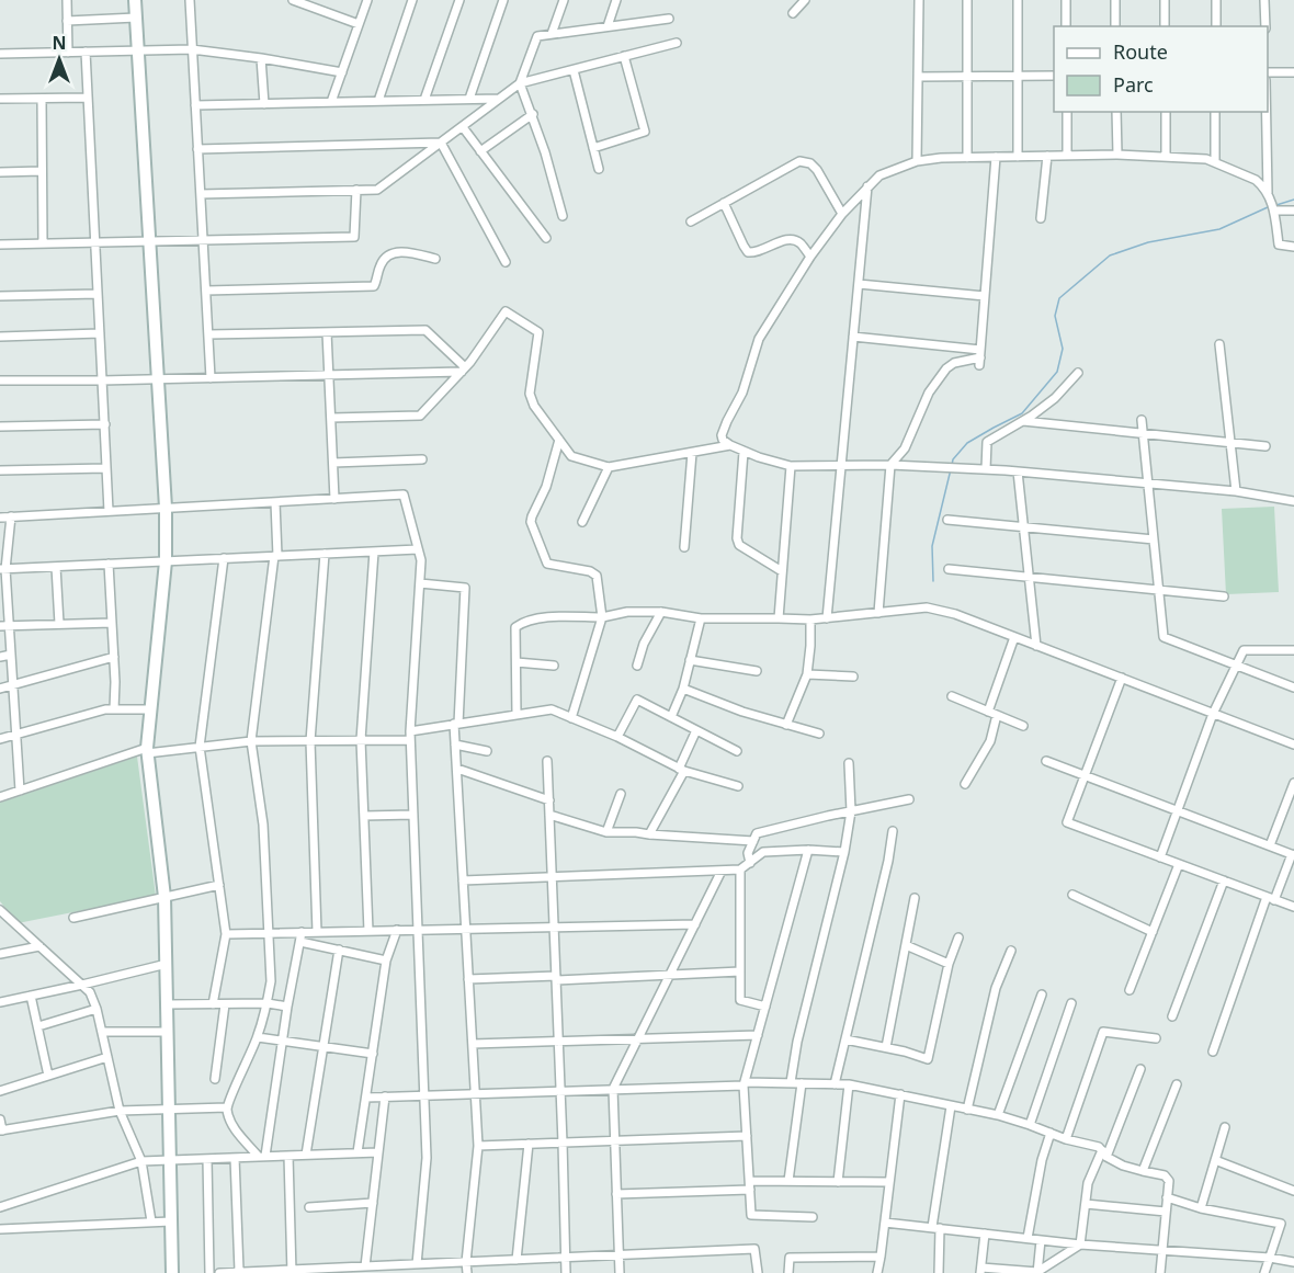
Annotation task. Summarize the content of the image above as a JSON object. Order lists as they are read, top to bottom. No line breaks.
{"legend":["Route","Parc"],"north":"top"}
